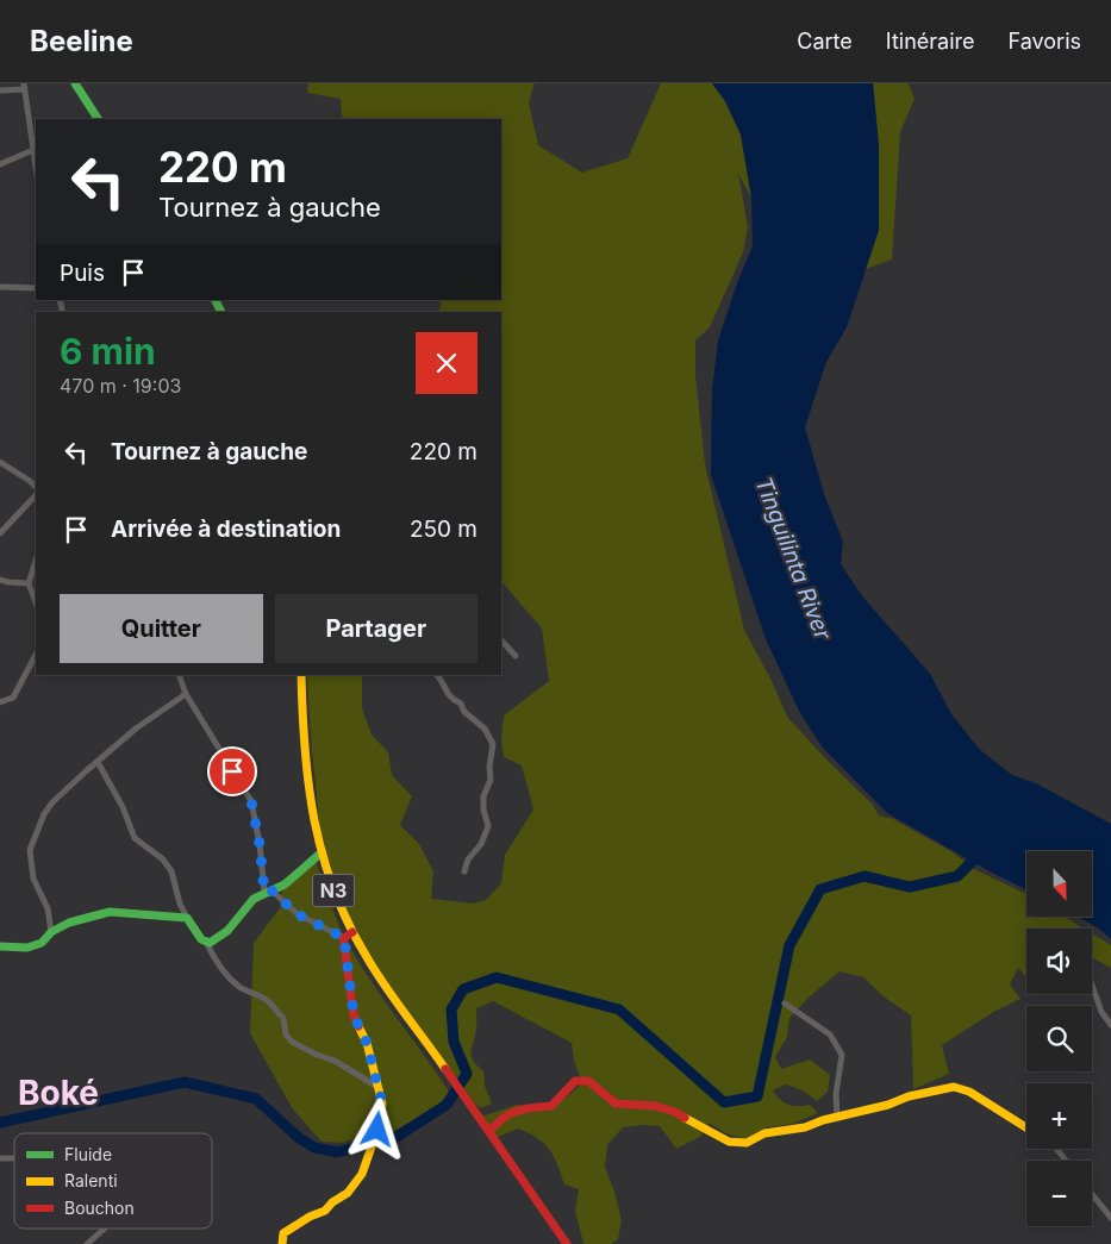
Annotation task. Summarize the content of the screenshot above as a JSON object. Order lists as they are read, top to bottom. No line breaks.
{"streets":{"main road":["N3"]},"districts":["Boké"],"water":["Tinguilinta River"],"legend":["Fluide","Ralenti","Bouchon"],"north":"bottom","page":{"header":"Beeline","nav":["Carte","Itinéraire","Favoris"],"turn":["220 m","Tournez à gauche"],"then":"Puis","heading":["6 min","470 m · 19:03"],"list":[{"name":"Tournez à gauche","value":"220 m"},{"name":"Arrivée à destination","value":"250 m"}],"buttons":["Quitter","Partager"],"map_buttons":["+","−"]}}
